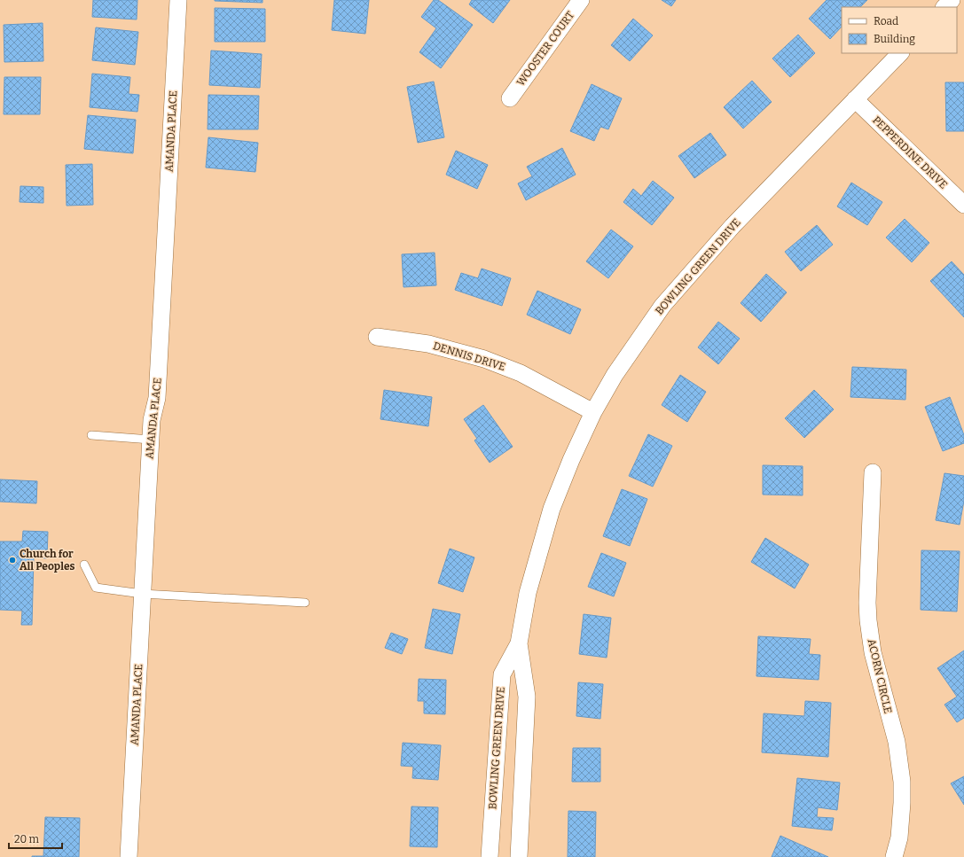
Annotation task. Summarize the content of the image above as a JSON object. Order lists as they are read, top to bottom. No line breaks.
{"streets":{"street":["WOOSTER COURT","AMANDA PLACE","PEPPERDINE DRIVE","BOWLING GREEN DRIVE","DENNIS DRIVE","ACORN CIRCLE"]},"crossings":[["PEPPERDINE DRIVE","BOWLING GREEN DRIVE"],["BOWLING GREEN DRIVE","DENNIS DRIVE"]],"places":["Church for All Peoples"],"legend":["Road","Building"],"scale_bar":"20 m"}
